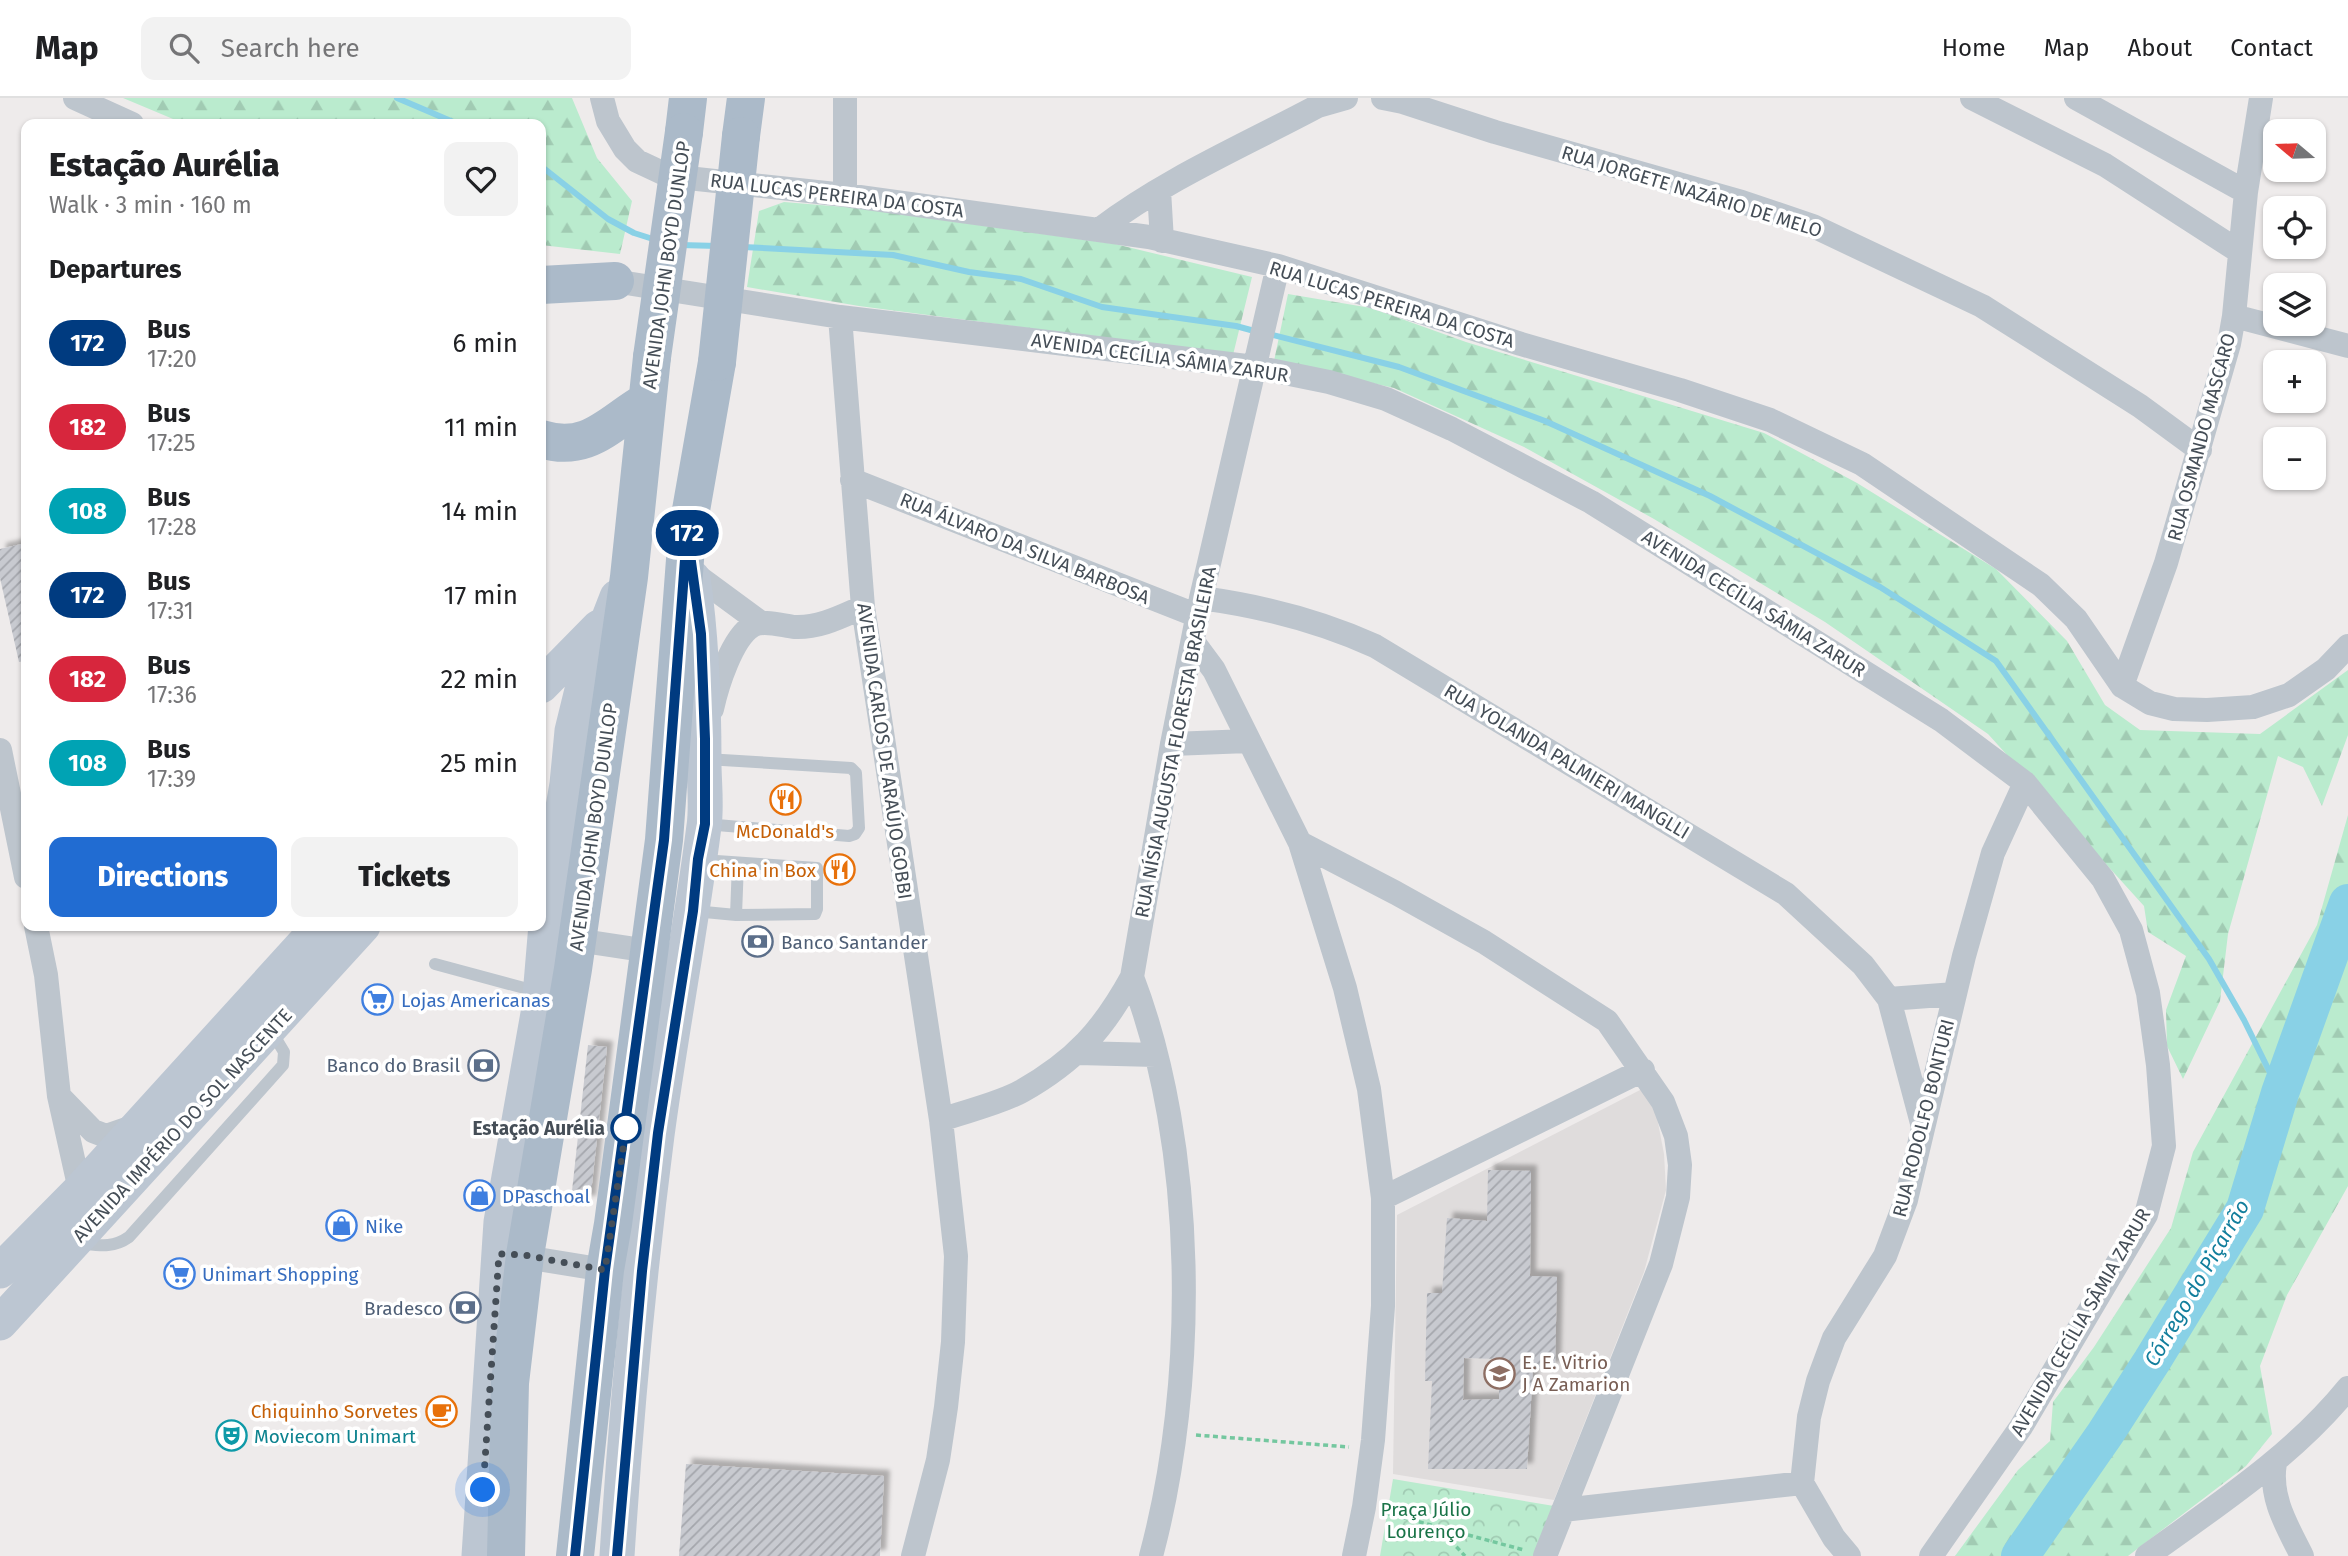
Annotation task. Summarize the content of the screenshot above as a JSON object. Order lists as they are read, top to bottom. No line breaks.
{"streets":{"main road":["AVENIDA JOHN BOYD DUNLOP","AVENIDA IMPÉRIO DO SOL NASCENTE"],"street":["RUA JORGETE NAZÁRIO DE MELO","RUA LUCAS PEREIRA DA COSTA","AVENIDA CECÍLIA SÂMIA ZARUR","RUA OSMANDO MASCARO","RUA ÁLVARO DA SILVA BARBOSA","RUA NÍSIA AUGUSTA FLORESTA BRASILEIRA","AVENIDA CARLOS DE ARAÚJO GOBBI","RUA YOLANDA PALMIERI MANGLLI","RUA RODOLFO BONTURI"]},"crossings":[["RUA JORGETE NAZÁRIO DE MELO","RUA OSMANDO MASCARO"],["RUA LUCAS PEREIRA DA COSTA","RUA OSMANDO MASCARO"],["RUA LUCAS PEREIRA DA COSTA","RUA NÍSIA AUGUSTA FLORESTA BRASILEIRA"],["AVENIDA CECÍLIA SÂMIA ZARUR","RUA NÍSIA AUGUSTA FLORESTA BRASILEIRA"],["AVENIDA CECÍLIA SÂMIA ZARUR","AVENIDA CARLOS DE ARAÚJO GOBBI"],["AVENIDA CECÍLIA SÂMIA ZARUR","RUA RODOLFO BONTURI"],["RUA ÁLVARO DA SILVA BARBOSA","RUA NÍSIA AUGUSTA FLORESTA BRASILEIRA"],["RUA ÁLVARO DA SILVA BARBOSA","AVENIDA CARLOS DE ARAÚJO GOBBI"],["RUA ÁLVARO DA SILVA BARBOSA","RUA YOLANDA PALMIERI MANGLLI"],["RUA NÍSIA AUGUSTA FLORESTA BRASILEIRA","AVENIDA CARLOS DE ARAÚJO GOBBI"],["RUA NÍSIA AUGUSTA FLORESTA BRASILEIRA","RUA YOLANDA PALMIERI MANGLLI"],["RUA YOLANDA PALMIERI MANGLLI","RUA RODOLFO BONTURI"]],"water":["Córrego do Piçarrão"],"parks":["Praça Júlio Lourenço"],"places":{"restaurant":["McDonald's","China in Box"],"bank":["Banco Santander","Banco do Brasil","Bradesco"],"supermarket":["Lojas Americanas","Unimart Shopping"],"other":["Estação Aurélia"],"shop":["DPaschoal","Nike"],"school or university":["E. E. Vitrio J A Zamarion"],"cafe":["Chiquinho Sorvetes"],"theatre":["Moviecom Unimart"]},"lines":["bus line 172"],"north":"left","page":{"header":"Map","search":"Search here","nav":["Home","Map","About","Contact"],"on_map":"172","map_buttons":["+","−"],"heading":[["Estação Aurélia","Walk · 3 min · 160 m"],"Departures"],"list":[{"mark":"172","name":"Bus","note":"17:20","value":"6 min"},{"mark":"182","name":"Bus","note":"17:25","value":"11 min"},{"mark":"108","name":"Bus","note":"17:28","value":"14 min"},{"mark":"172","name":"Bus","note":"17:31","value":"17 min"},{"mark":"182","name":"Bus","note":"17:36","value":"22 min"},{"mark":"108","name":"Bus","note":"17:39","value":"25 min"}],"buttons":["Directions","Tickets"]}}
